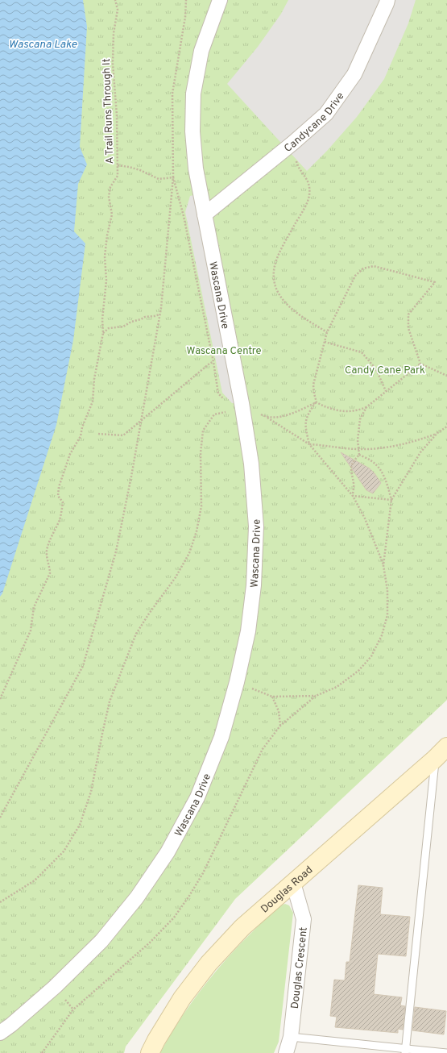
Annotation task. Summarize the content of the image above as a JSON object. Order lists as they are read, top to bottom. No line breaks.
{"streets":{"street":["Candycane Drive","Wascana Drive","Douglas Road","Douglas Crescent"],"path":["A Trail Runs Through It"]},"crossings":[["Candycane Drive","Wascana Drive"],["Douglas Road","Douglas Crescent"]],"water":["Wascana Lake"],"parks":["Wascana Centre","Candy Cane Park"]}
